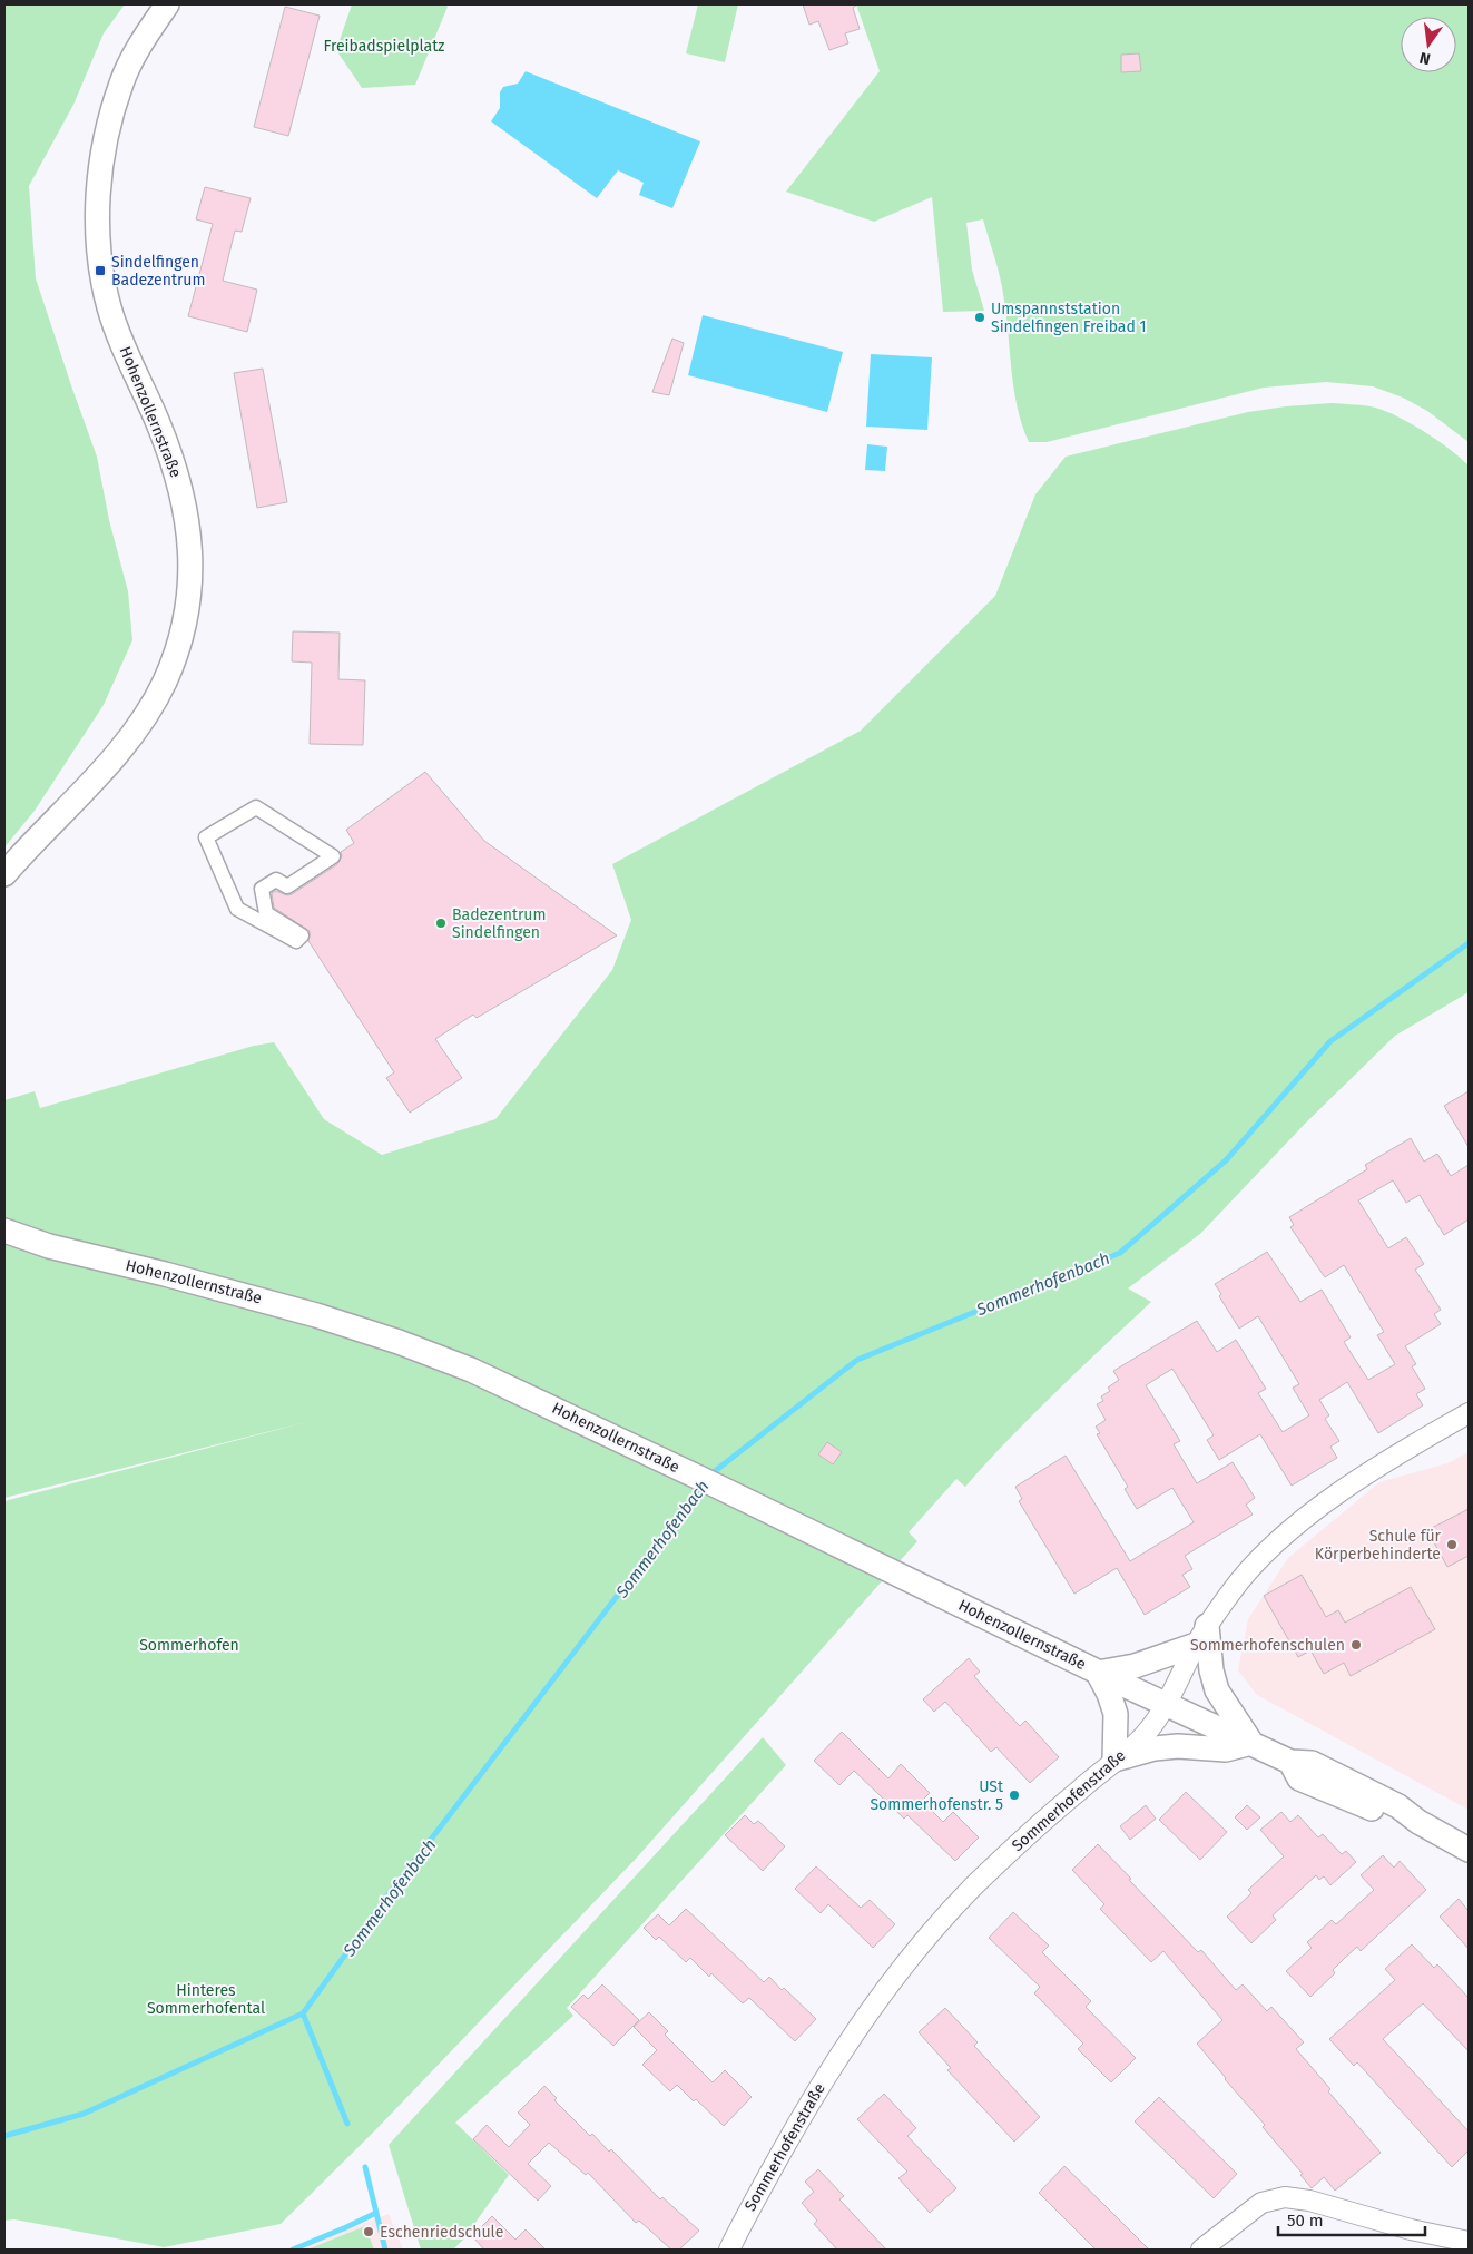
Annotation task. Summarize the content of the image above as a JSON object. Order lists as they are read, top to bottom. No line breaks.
{"streets":{"street":["Hohenzollernstraße","Sommerhofenstraße"]},"crossings":[["Hohenzollernstraße","Sommerhofenstraße"]],"water":["Sommerhofenbach"],"parks":["Freibadspielplatz","Sommerhofen","Hinteres Sommerhofental"],"places":{"transit":["Sindelfingen Badezentrum"],"other":["Umspannststation Sindelfingen Freibad 1","Badezentrum Sindelfingen","Schule für Körperbehinderte","Sommerhofenschulen","USt Sommerhofenstr. 5","Eschenriedschule"]},"scale_bar":"50 m","north":"bottom"}
